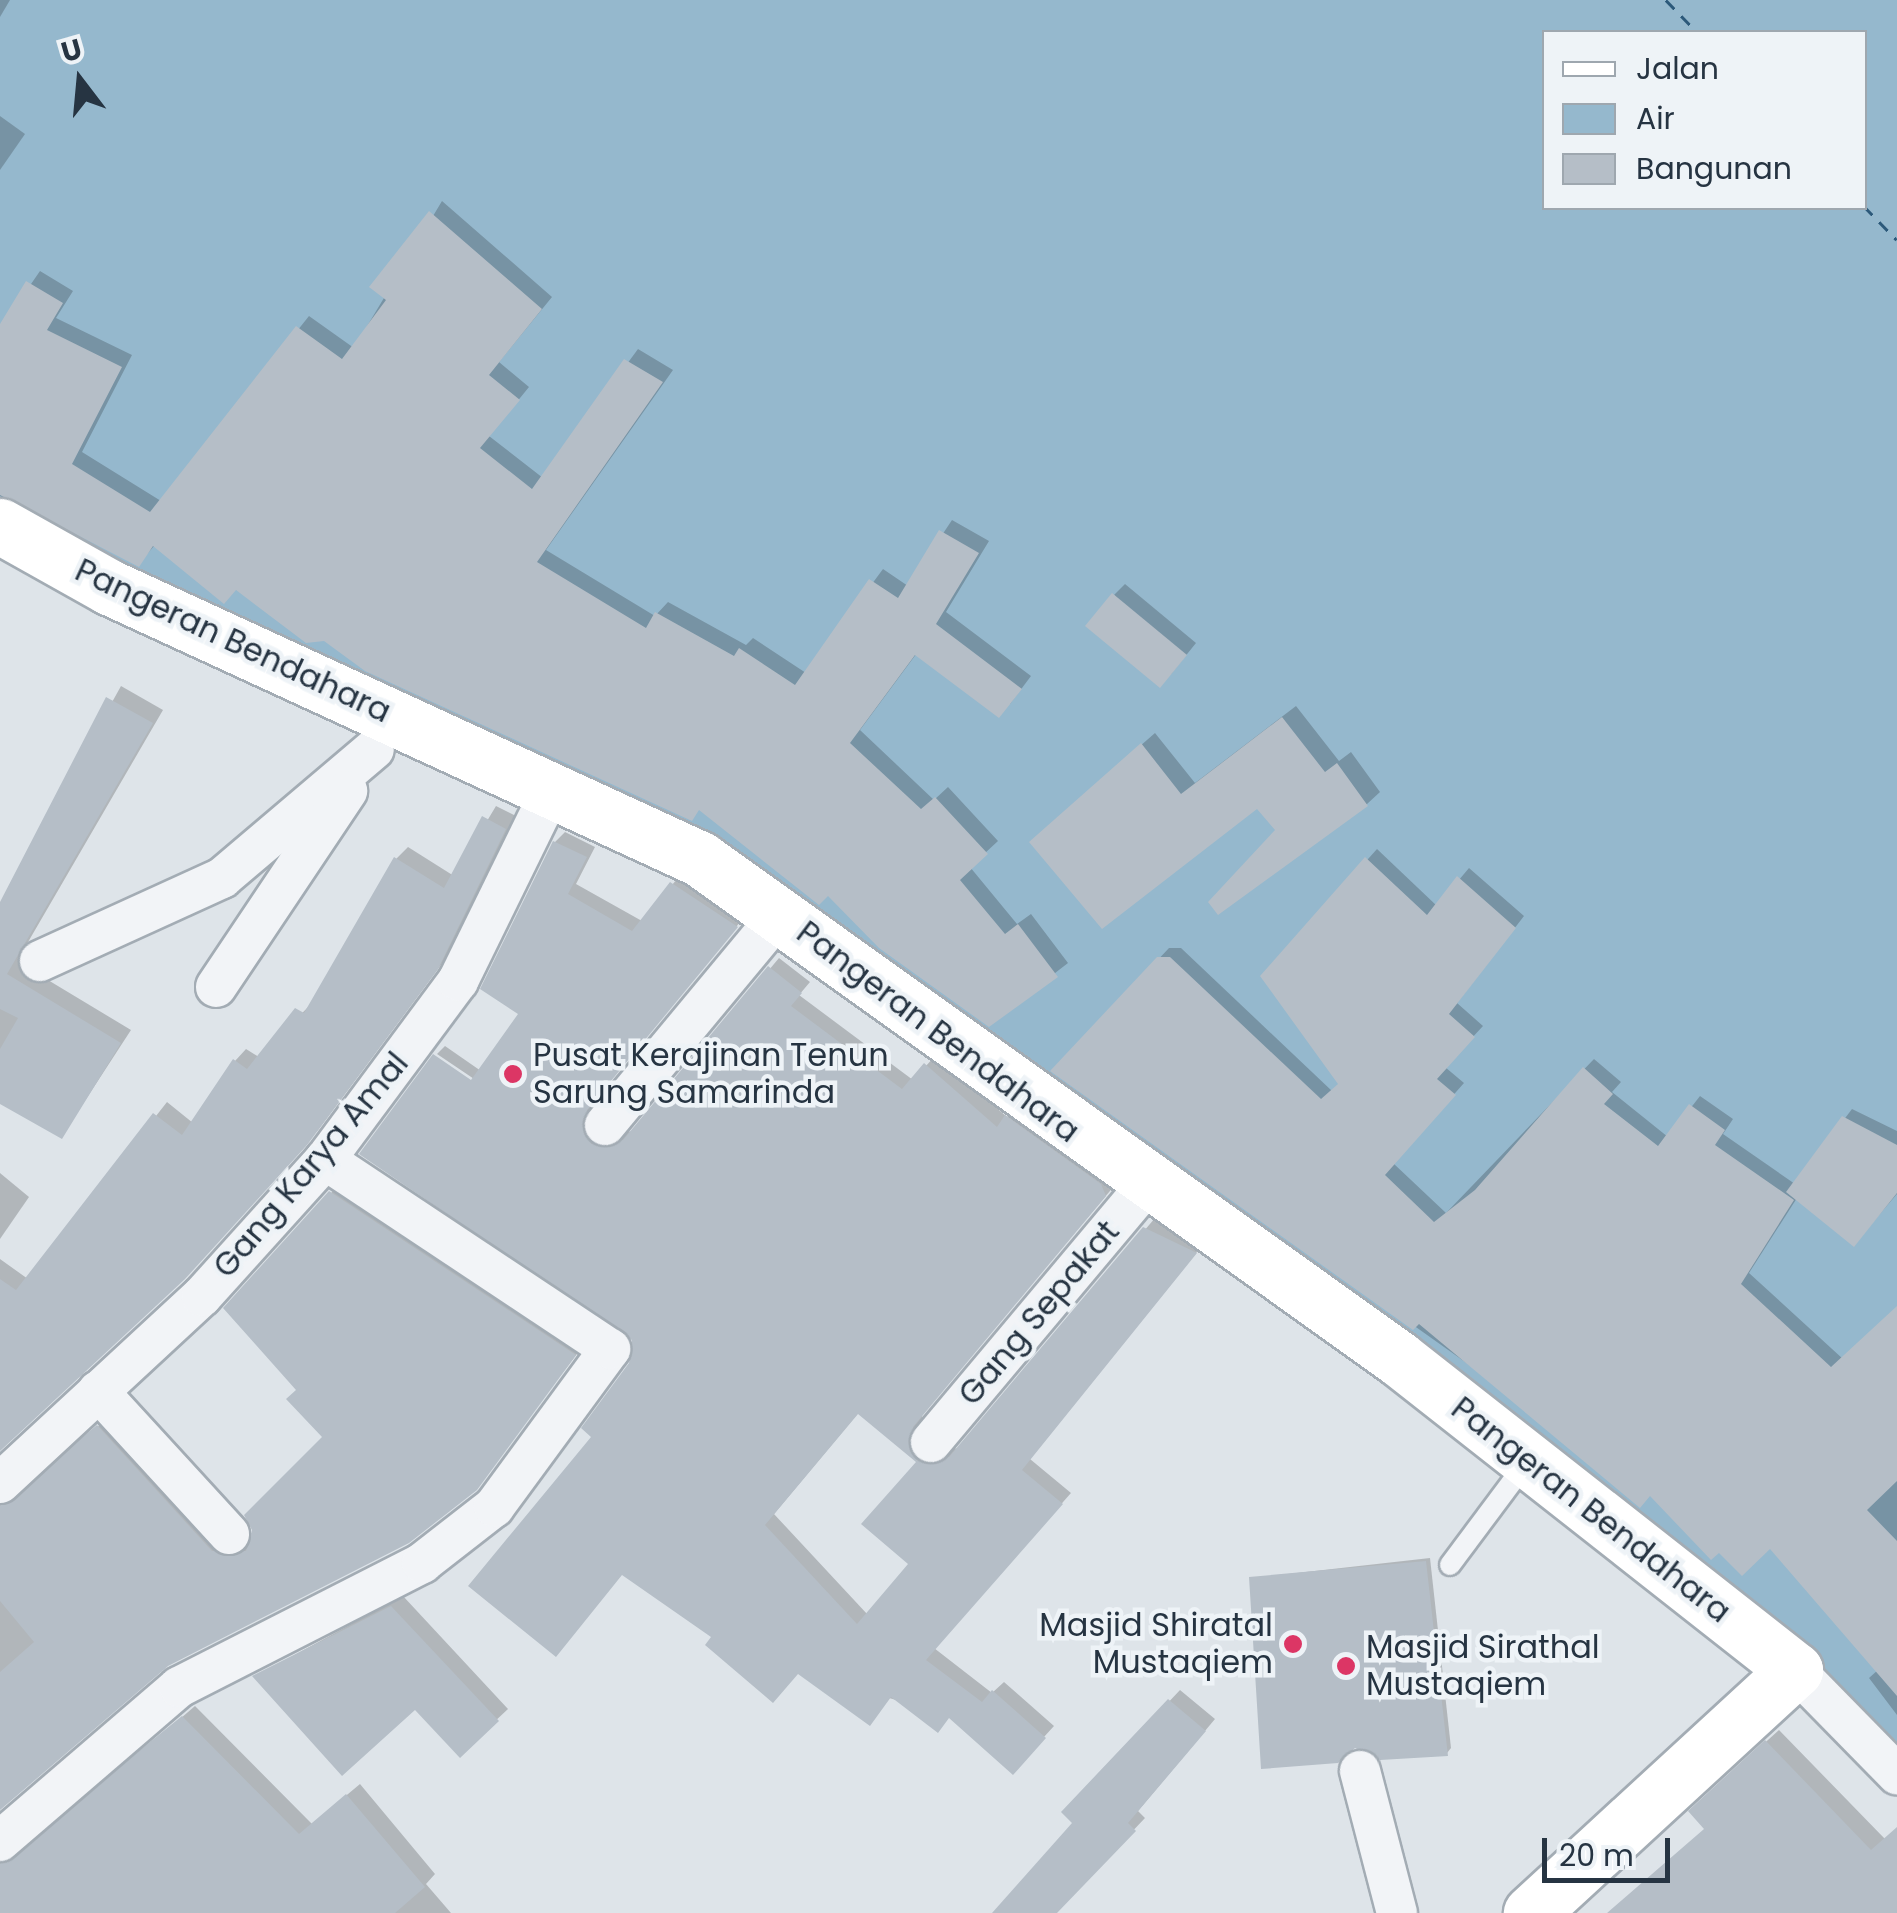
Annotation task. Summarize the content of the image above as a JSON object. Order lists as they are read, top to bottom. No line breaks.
{"streets":{"street":["Pangeran Bendahara","Gang Karya Amal","Gang Sepakat"]},"crossings":[["Pangeran Bendahara","Gang Karya Amal"],["Pangeran Bendahara","Gang Sepakat"]],"places":["Pusat Kerajinan Tenun Sarung Samarinda","Masjid Shiratal Mustaqiem","Masjid Sirathal Mustaqiem"],"legend":["Jalan","Air","Bangunan"],"scale_bar":"20 m","north":"top"}
